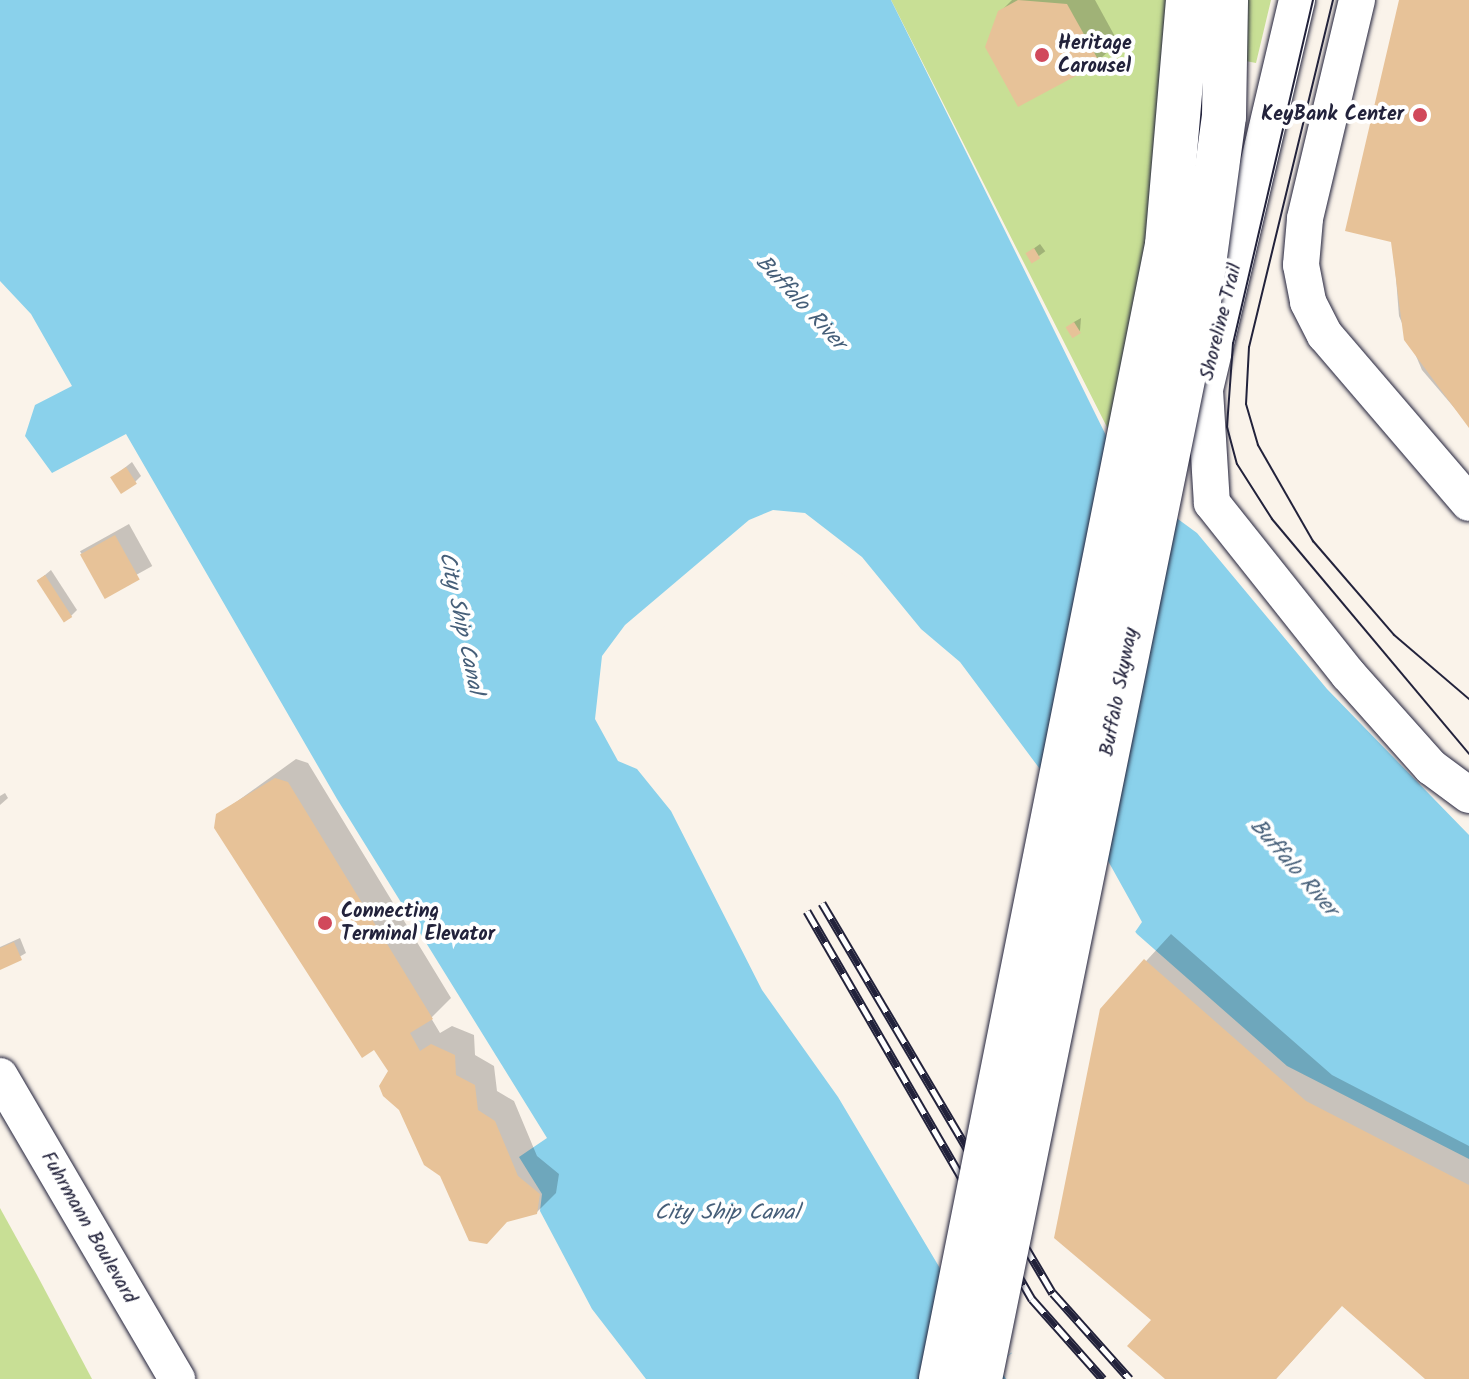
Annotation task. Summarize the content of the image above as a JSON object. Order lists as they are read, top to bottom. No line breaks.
{"streets":{"highway":["Buffalo Skyway"],"street":["Shoreline Trail","Fuhrmann Boulevard"]},"water":["Buffalo River","City Ship Canal"],"places":["Heritage Carousel","KeyBank Center","Connecting Terminal Elevator"]}
